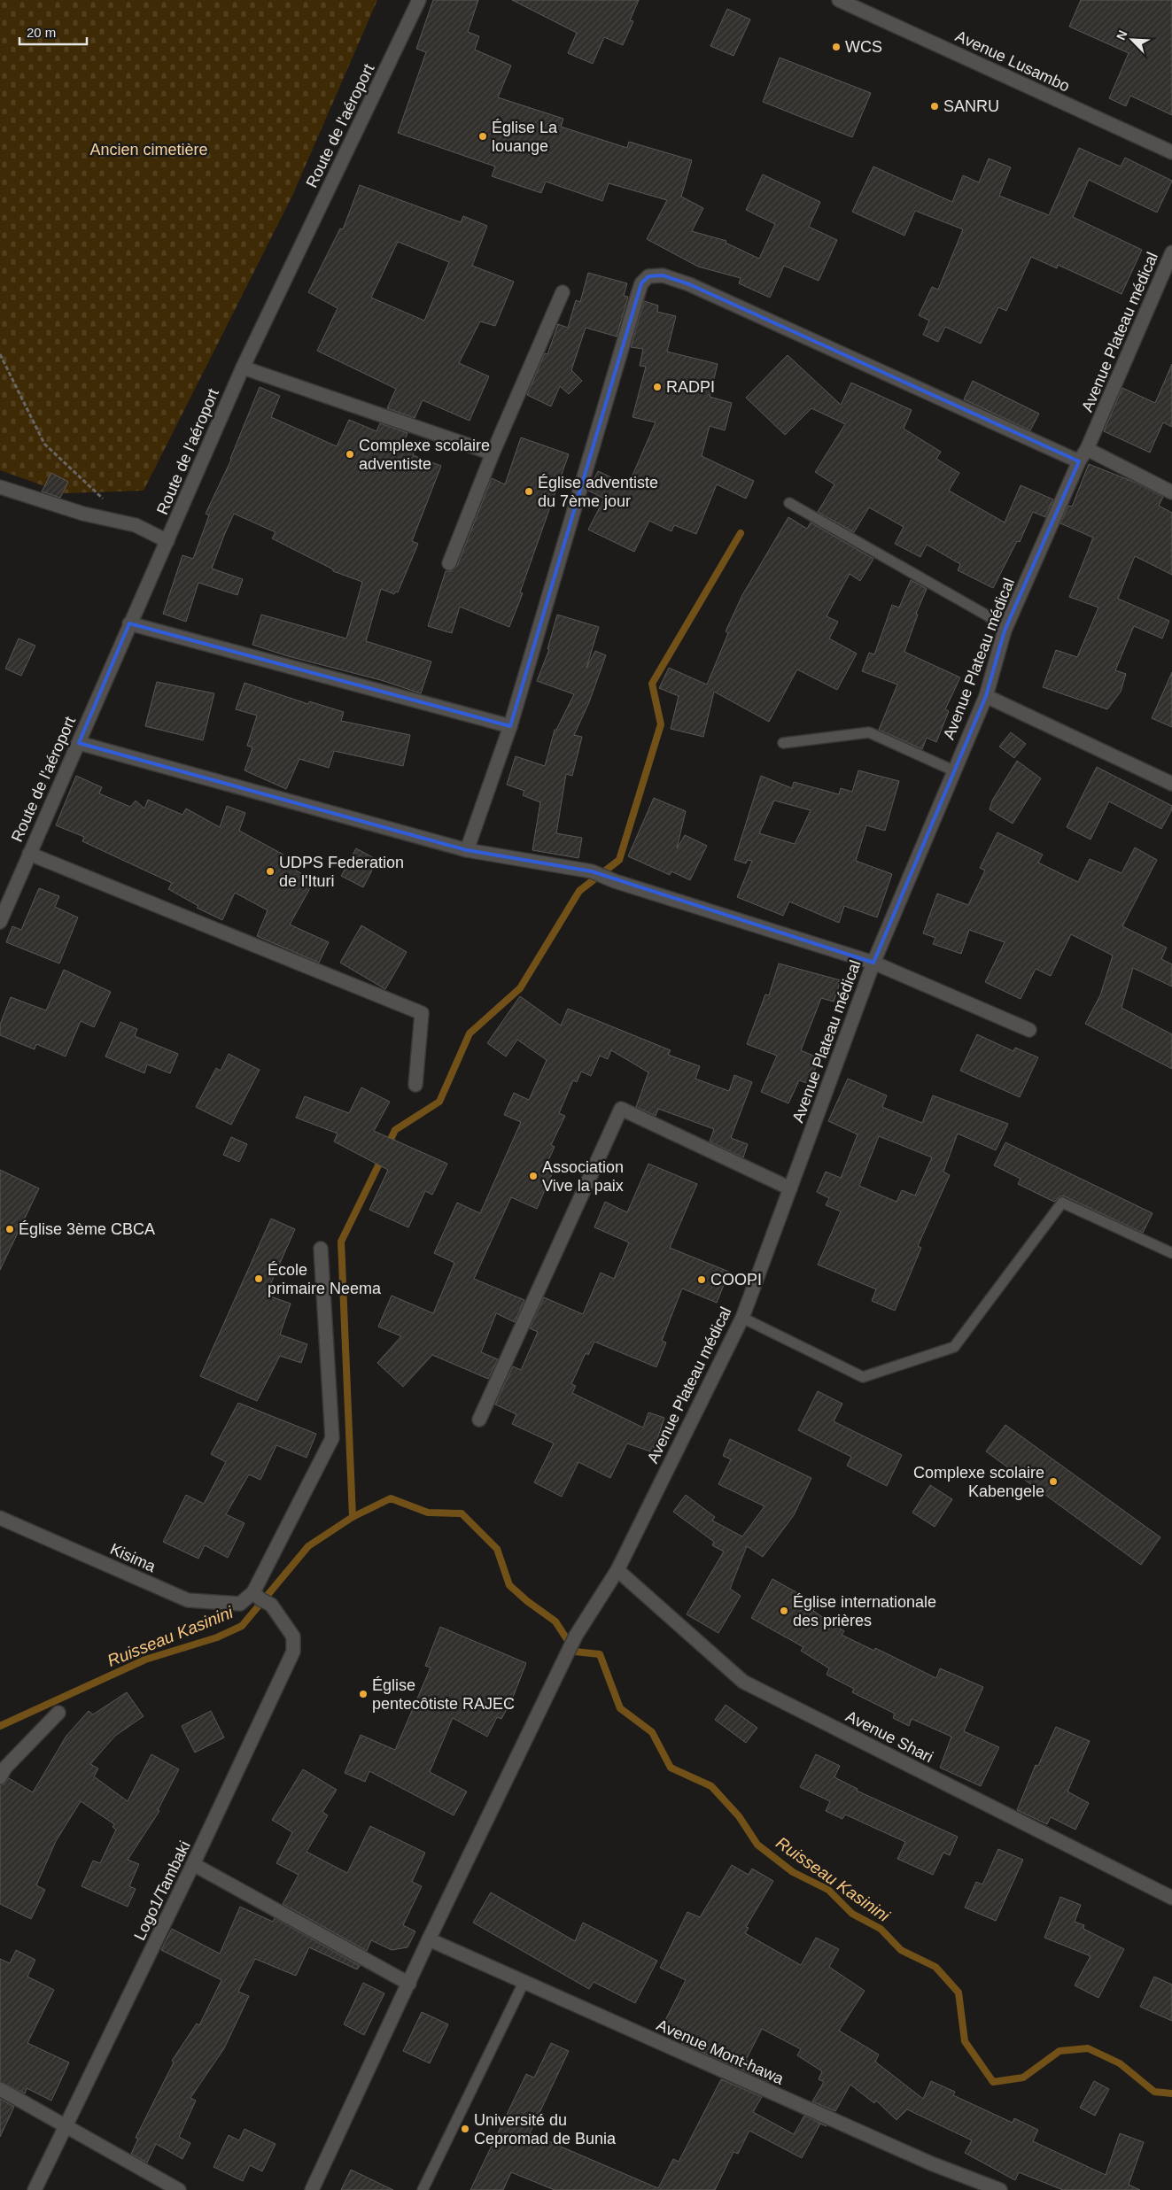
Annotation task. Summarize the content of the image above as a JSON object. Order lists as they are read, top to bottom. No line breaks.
{"streets":{"street":["Avenue Lusambo","Route de l'aéroport","Avenue Plateau médical","Kisima","Avenue Shari","Logo1/Tambaki","Avenue Mont-hawa"]},"crossings":[["Avenue Plateau médical","Avenue Shari"],["Avenue Plateau médical","Avenue Mont-hawa"],["Kisima","Logo1/Tambaki"]],"water":["Ruisseau Kasinini"],"parks":["Ancien cimetière"],"places":["WCS","SANRU","Église La louange","RADPI","Complexe scolaire adventiste","Église adventiste du 7ème jour","UDPS Federation de l'Ituri","Association Vive la paix","Église 3ème CBCA","École primaire Neema","COOPI","Complexe scolaire Kabengele","Église internationale des prières","Église pentecôtiste RAJEC","Université du Cepromad de Bunia"],"scale_bar":"20 m","north":"top left"}
